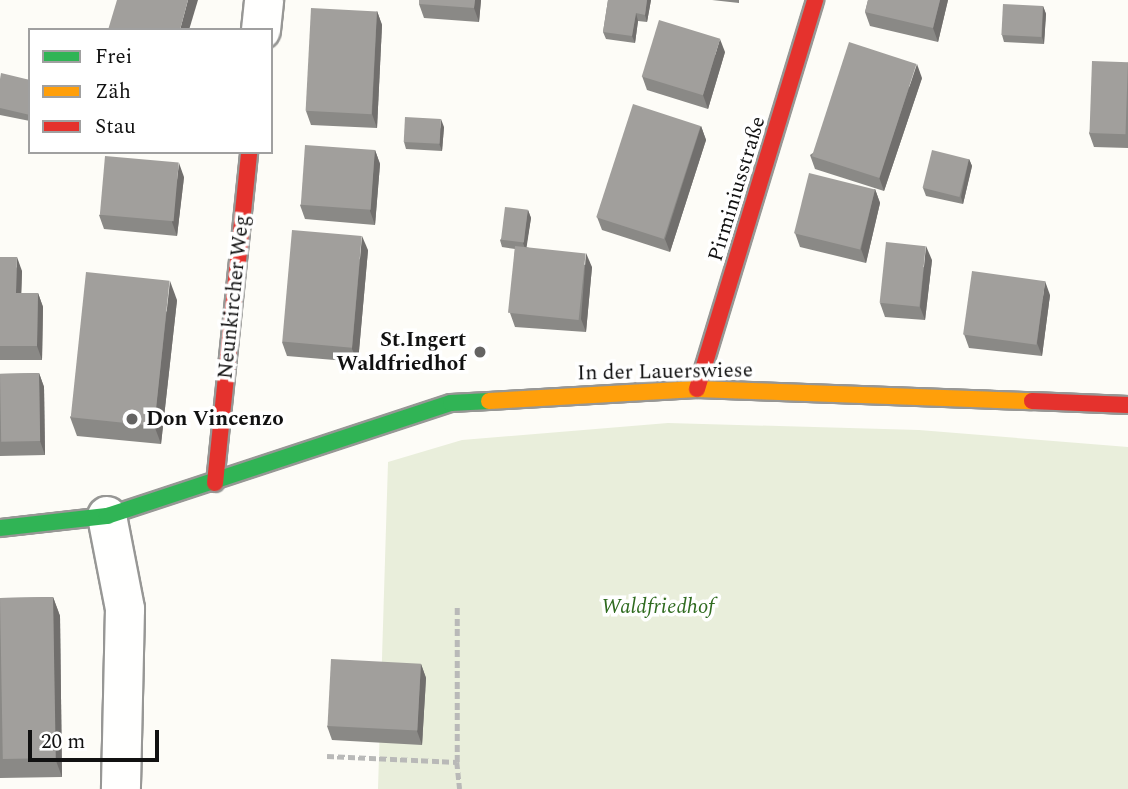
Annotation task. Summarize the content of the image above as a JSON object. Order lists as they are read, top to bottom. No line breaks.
{"streets":{"street":["Pirminiusstraße","Neunkircher Weg","In der Lauerswiese"]},"crossings":[["Pirminiusstraße","In der Lauerswiese"],["Neunkircher Weg","In der Lauerswiese"]],"parks":["Waldfriedhof"],"places":["St.Ingert Waldfriedhof","Don Vincenzo"],"legend":["Frei","Zäh","Stau"],"scale_bar":"20 m"}
